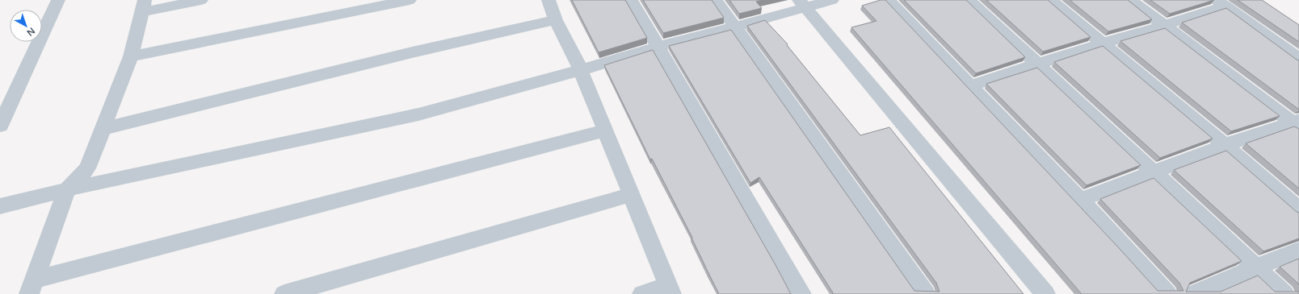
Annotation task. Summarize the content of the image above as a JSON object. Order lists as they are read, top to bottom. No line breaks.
{"north":"bottom right"}
